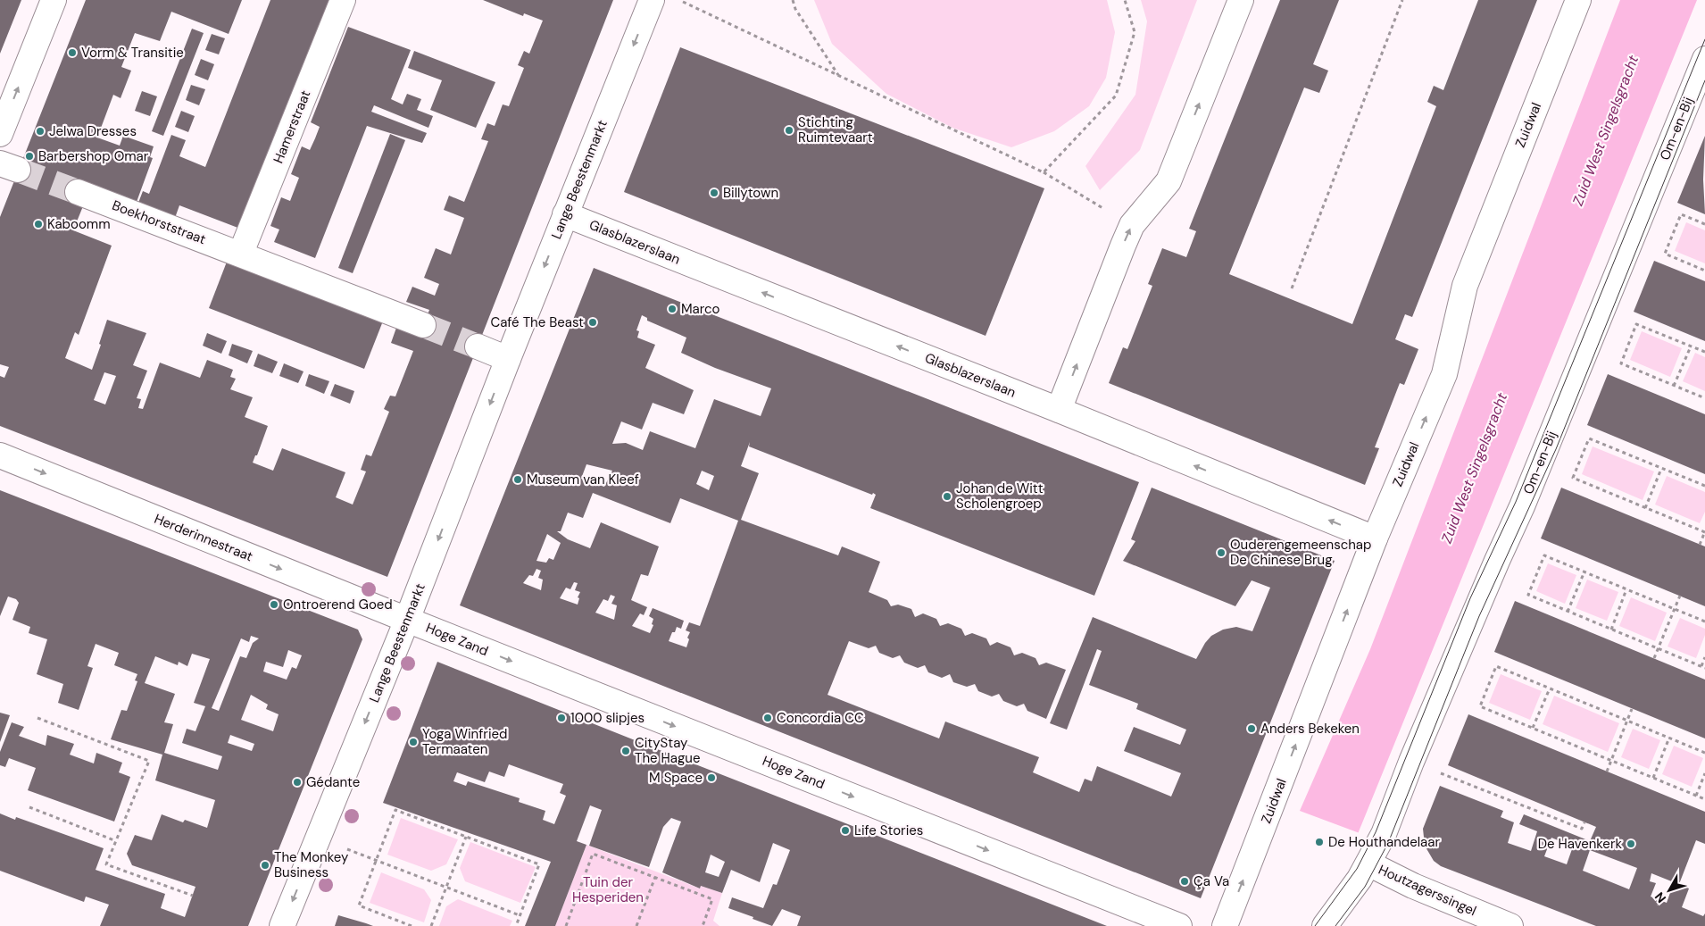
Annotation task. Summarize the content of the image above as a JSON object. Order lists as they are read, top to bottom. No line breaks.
{"streets":{"street":["Zuidwal","Hamerstraat","Om-en-Bij","Lange Beestenmarkt","Boekhorststraat","Glasblazerslaan","Herderinnestraat","Hoge Zand","Houtzagerssingel"]},"crossings":[["Zuidwal","Glasblazerslaan"],["Hamerstraat","Boekhorststraat"],["Om-en-Bij","Houtzagerssingel"],["Lange Beestenmarkt","Glasblazerslaan"],["Lange Beestenmarkt","Herderinnestraat"],["Lange Beestenmarkt","Hoge Zand"],["Herderinnestraat","Hoge Zand"]],"one_way":["Zuidwal","Lange Beestenmarkt","Glasblazerslaan","Herderinnestraat","Hoge Zand"],"water":["Zuid West Singelsgracht"],"parks":["Tuin der Hesperiden"],"places":["Vorm & Transitie","Stichting Ruimtevaart","Jelwa Dresses","Barbershop Omar","Billytown","Kaboomm","Marco","Café The Beast","Museum van Kleef","Johan de Witt Scholengroep","Ouderengemeenschap De Chinese Brug","Ontroerend Goed","1000 slipjes","Concordia CC","Anders Bekeken","Yoga Winfried Termaaten","CityStay The Hague","M Space","Gédante","Life Stories","De Houthandelaar","De Havenkerk","The Monkey Business","Ça Va"],"north":"bottom left"}
